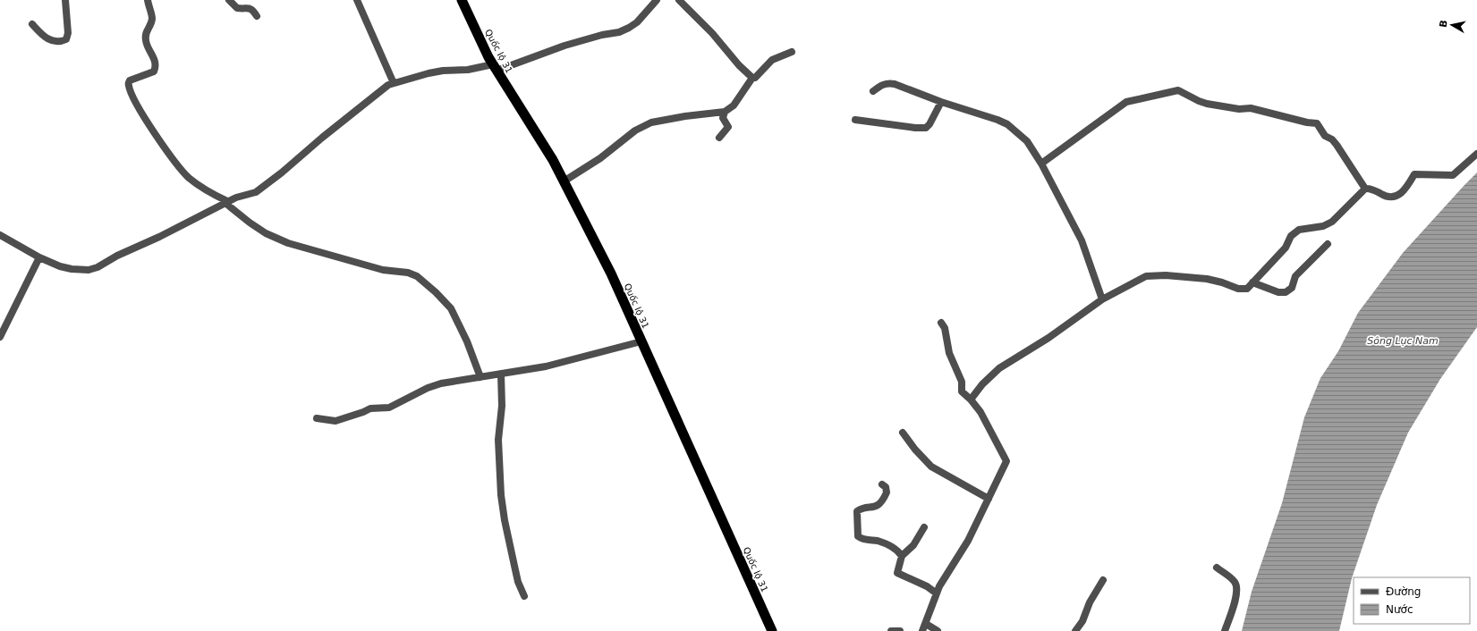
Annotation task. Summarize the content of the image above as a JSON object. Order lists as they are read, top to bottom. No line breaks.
{"streets":{"highway":["Quốc lộ 31"]},"water":["Sông Lục Nam"],"legend":["Đường","Nước"],"north":"left"}
